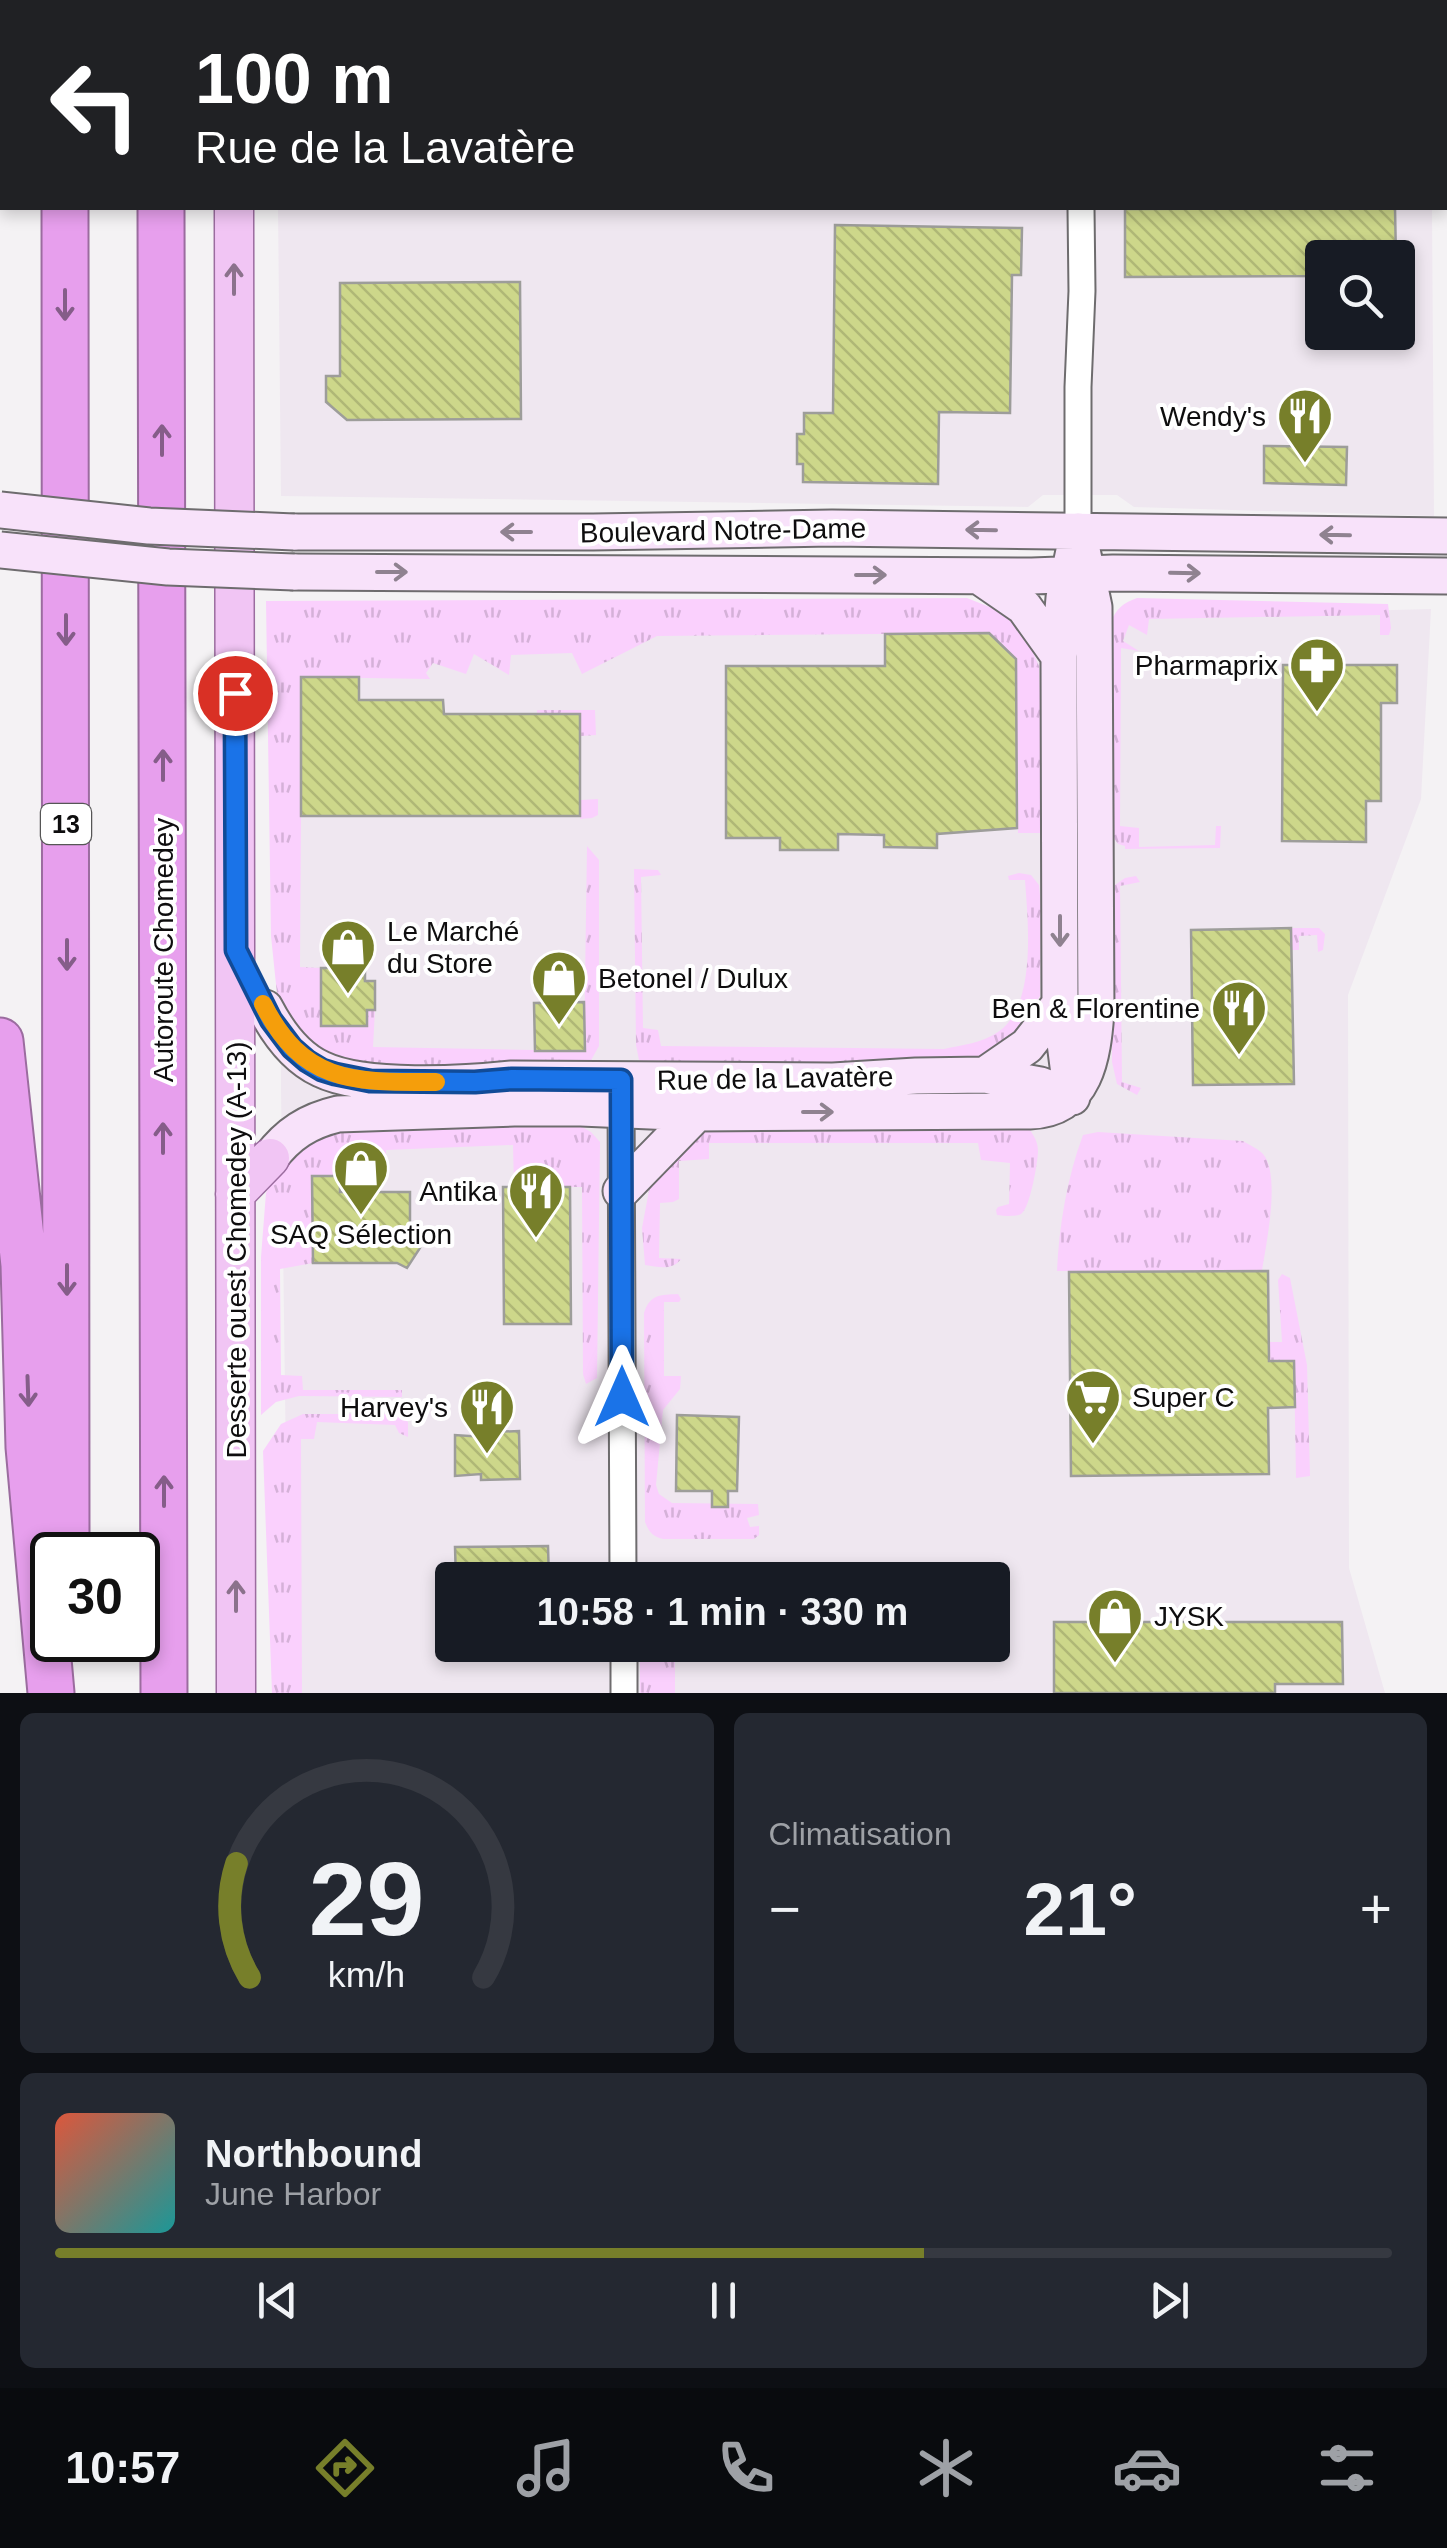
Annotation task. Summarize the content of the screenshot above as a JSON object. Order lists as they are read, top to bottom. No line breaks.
{"streets":{"highway":["13","Autoroute Chomedey"],"main road":["Desserte ouest Chomedey (A-13)"],"street":["Boulevard Notre-Dame","Rue de la Lavatère"]},"one_way":["Desserte ouest Chomedey (A-13)"],"places":{"restaurant":["Wendy's","Ben & Florentine","Antika","Harvey's"],"pharmacy":["Pharmaprix"],"shop":["Le Marché du Store","Betonel / Dulux","SAQ Sélection","JYSK"],"supermarket":["Super C"]},"page":{"turn":["100 m","Rue de la Lavatère"],"limit":"30","trip":"10:58 · 1 min · 330 m","tile":"Climatisation","heat":["−","21°","+"],"song":["Northbound","June Harbor"],"tabs":"10:57","gauge":["29","km/h"]}}
